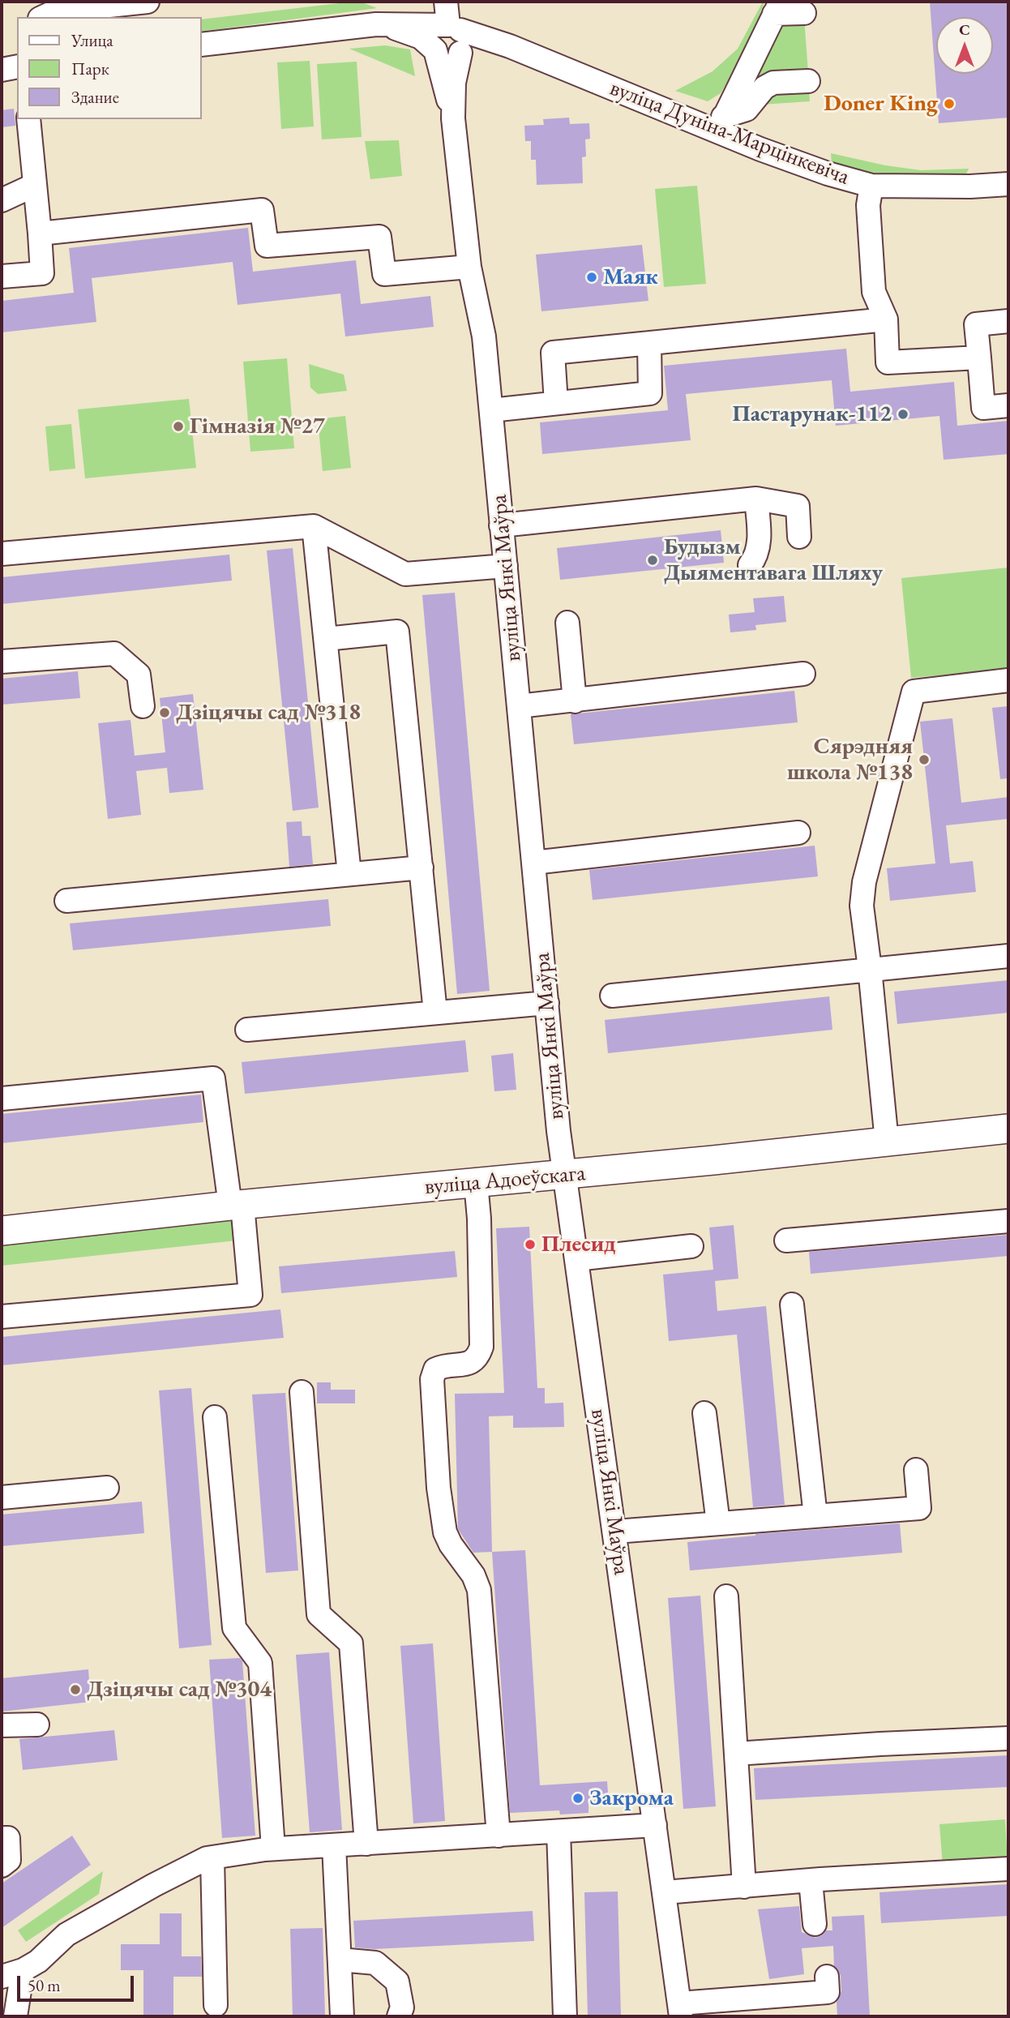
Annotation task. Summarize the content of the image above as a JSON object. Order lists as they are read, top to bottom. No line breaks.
{"streets":{"main road":["вуліца Адоеўскага"],"street":["вуліца Дуніна-Марцінкевіча","вуліца Янкі Маўра"]},"crossings":[["вуліца Дуніна-Марцінкевіча","вуліца Янкі Маўра"],["вуліца Янкі Маўра","вуліца Адоеўскага"]],"places":["Doner King","Маяк","Пастарунак-112","Гімназія №27","Будызм Дыяментавага Шляху","Дзіцячы сад №318","Сярэдняя школа №138","Плесид","Дзіцячы сад №304","Закрома"],"legend":["Улица","Парк","Здание"],"scale_bar":"50 m","north":"top"}
